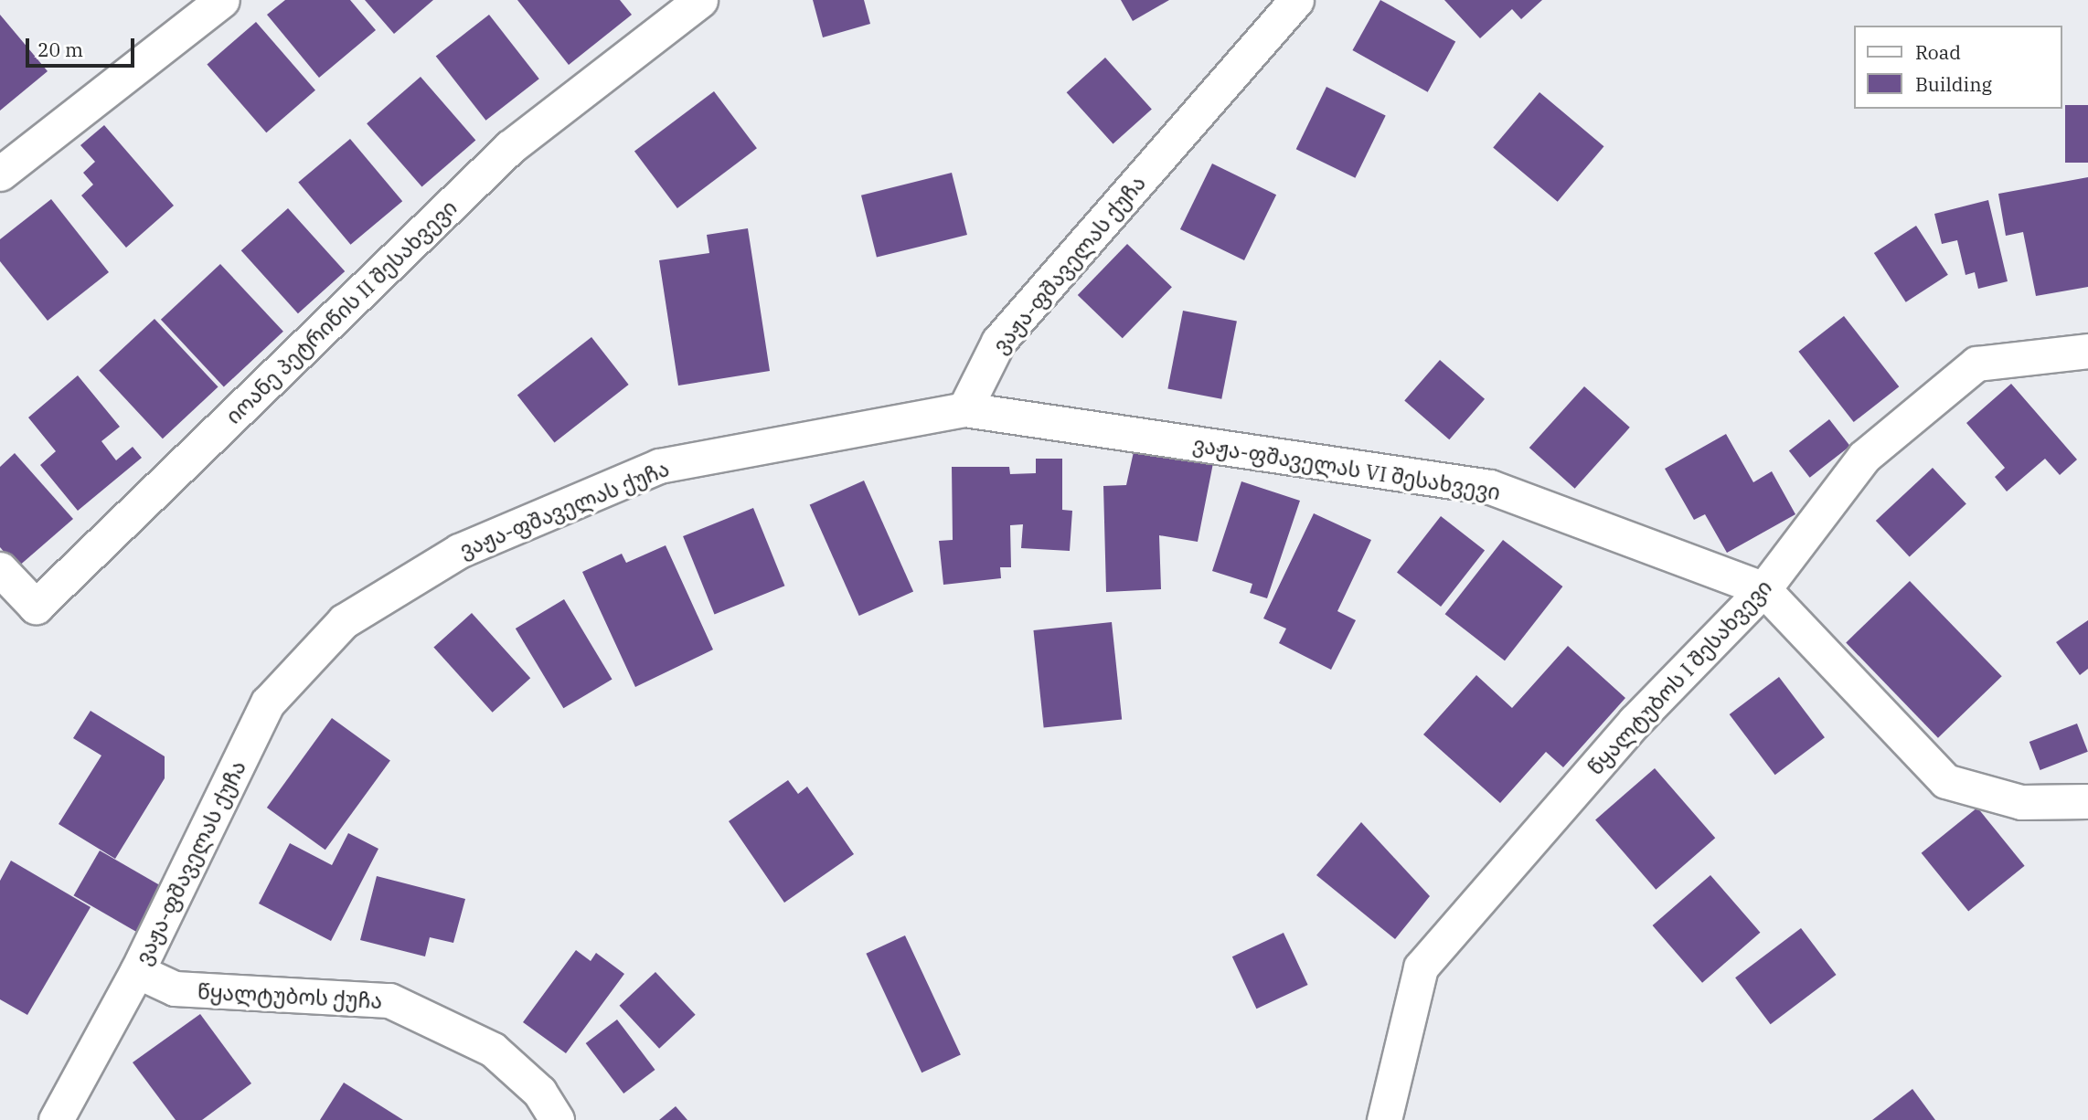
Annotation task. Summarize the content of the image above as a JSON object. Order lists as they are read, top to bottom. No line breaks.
{"streets":{"street":["ვაჟა-ფშაველას ქუჩა","იოანე პეტრიწის II შესახვევი","ვაჟა-ფშაველას VI შესახვევი","წყალტუბოს I შესახვევი","წყალტუბოს ქუჩა"]},"crossings":[["ვაჟა-ფშაველას ქუჩა","ვაჟა-ფშაველას VI შესახვევი"],["ვაჟა-ფშაველას ქუჩა","წყალტუბოს ქუჩა"],["ვაჟა-ფშაველას VI შესახვევი","წყალტუბოს I შესახვევი"]],"legend":["Road","Building"],"scale_bar":"20 m"}
